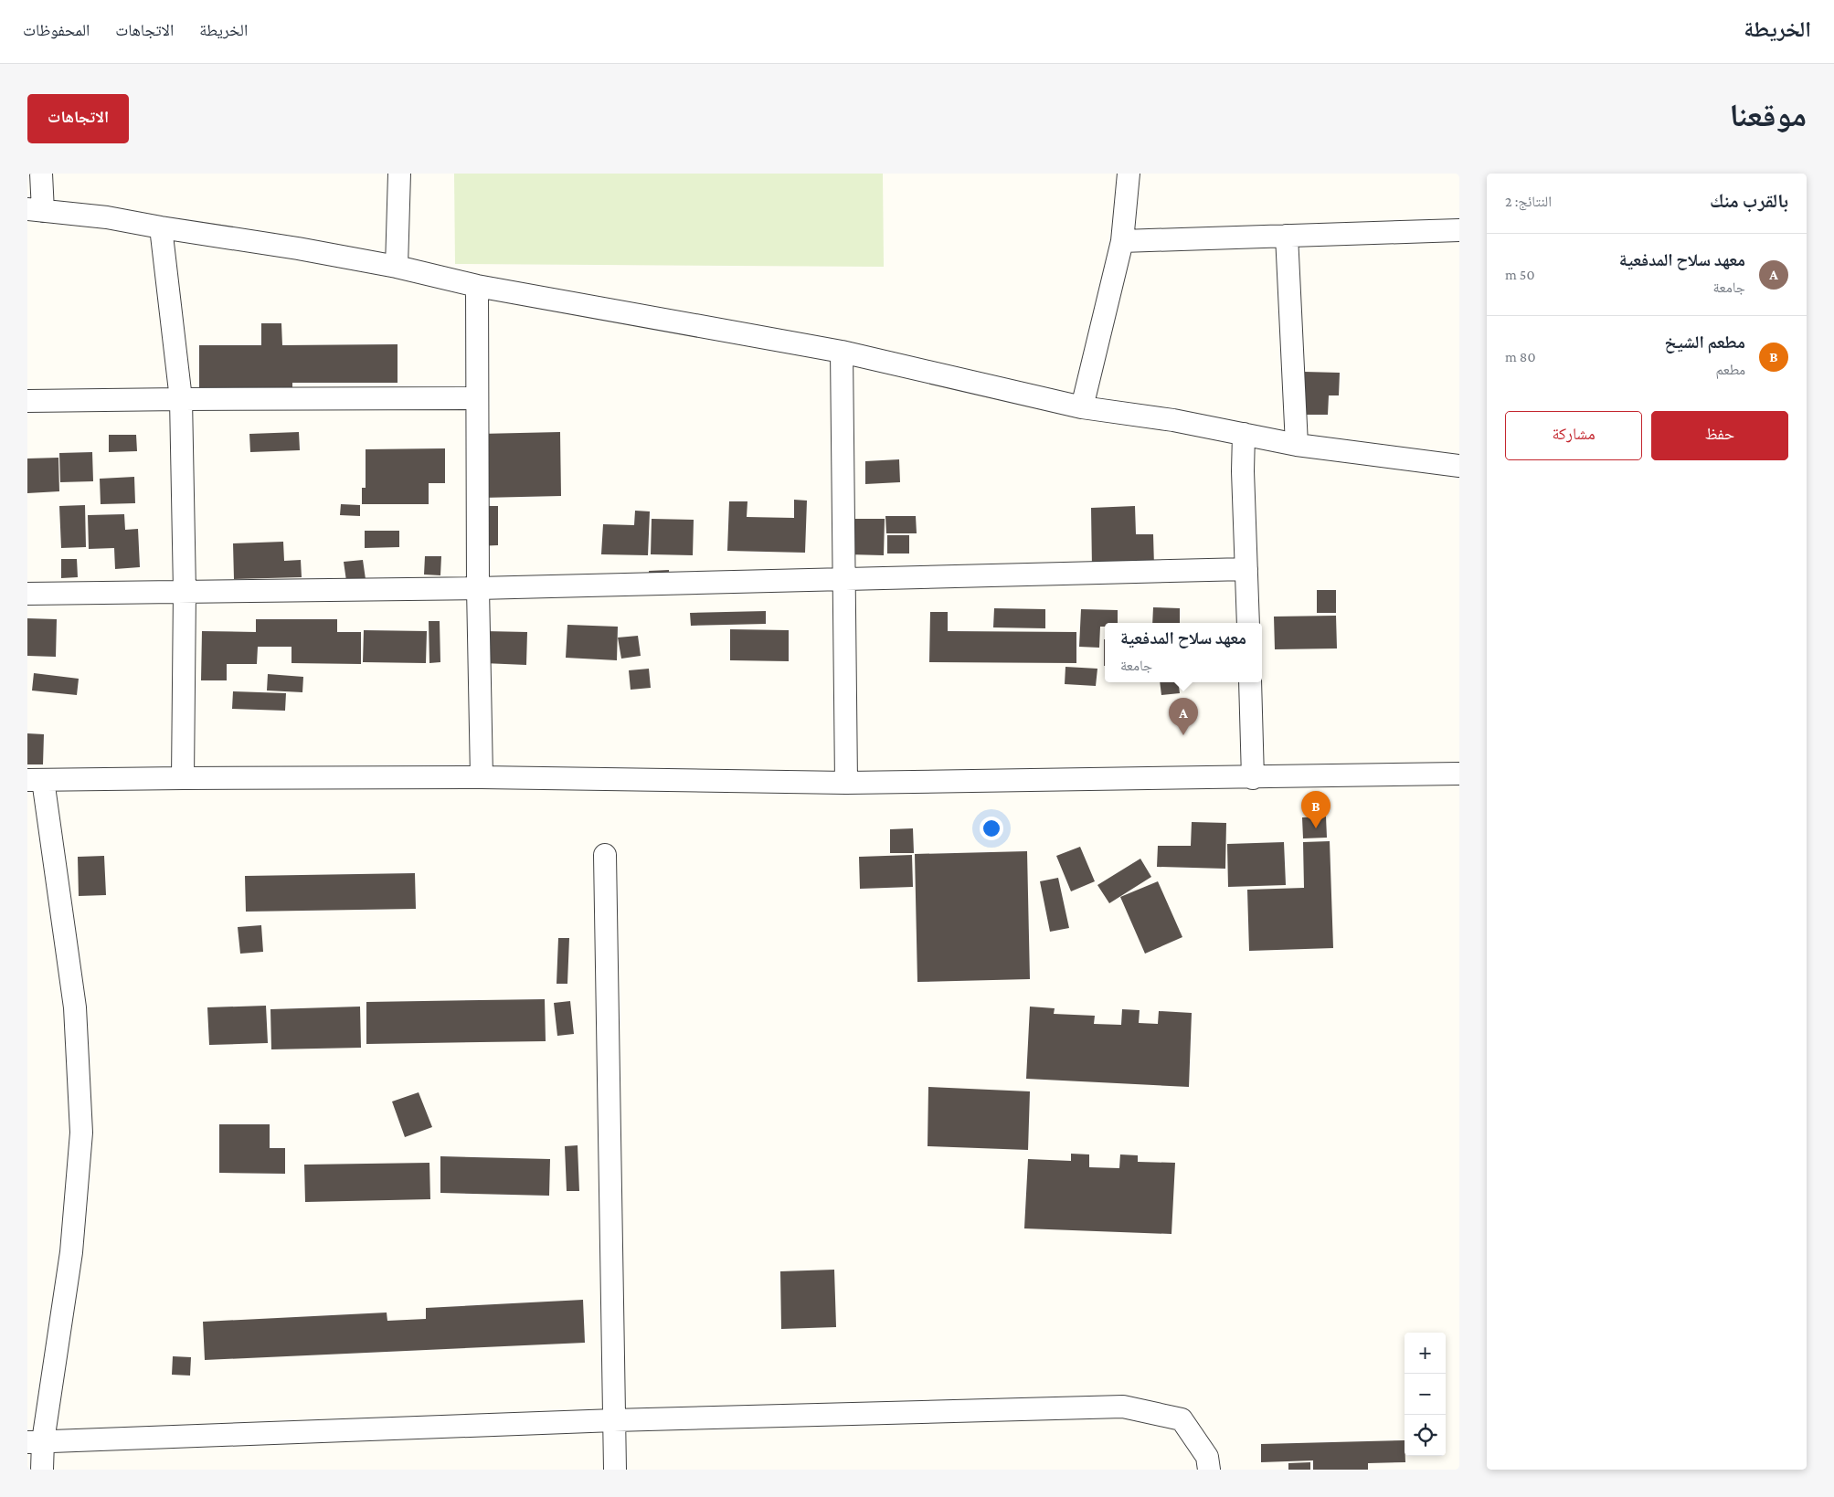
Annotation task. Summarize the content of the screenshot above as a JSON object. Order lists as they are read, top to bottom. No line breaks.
{"page":{"header":"الخريطة","nav":["الخريطة","الاتجاهات","المحفوظات"],"title":"موقعنا","buttons":["الاتجاهات",["حفظ","مشاركة"]],"heading":["بالقرب منك","النتائج: 2"],"list":[{"mark":"A","name":"معهد سلاح المدفعية","note":"جامعة","value":"50 m"},{"mark":"B","name":"مطعم الشيخ","note":"مطعم","value":"80 m"}],"popup":["معهد سلاح المدفعية","جامعة"],"pins":["A","B"],"map_buttons":["+","−"]}}
